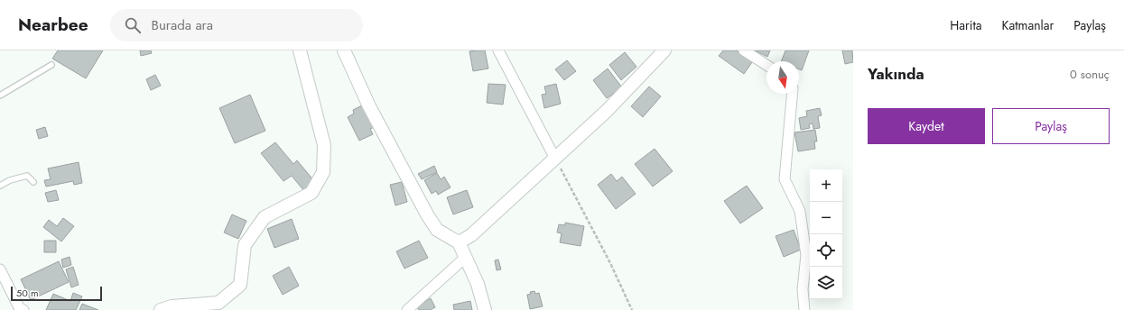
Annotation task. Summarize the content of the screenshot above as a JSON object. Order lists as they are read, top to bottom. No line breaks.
{"scale_bar":"50 m","north":"bottom","page":{"header":"Nearbee","search":"Burada ara","nav":["Harita","Katmanlar","Paylaş"],"heading":["Yakında","0 sonuç"],"buttons":["Kaydet","Paylaş"],"map_buttons":["+","−"],"scale":"50 m"}}
